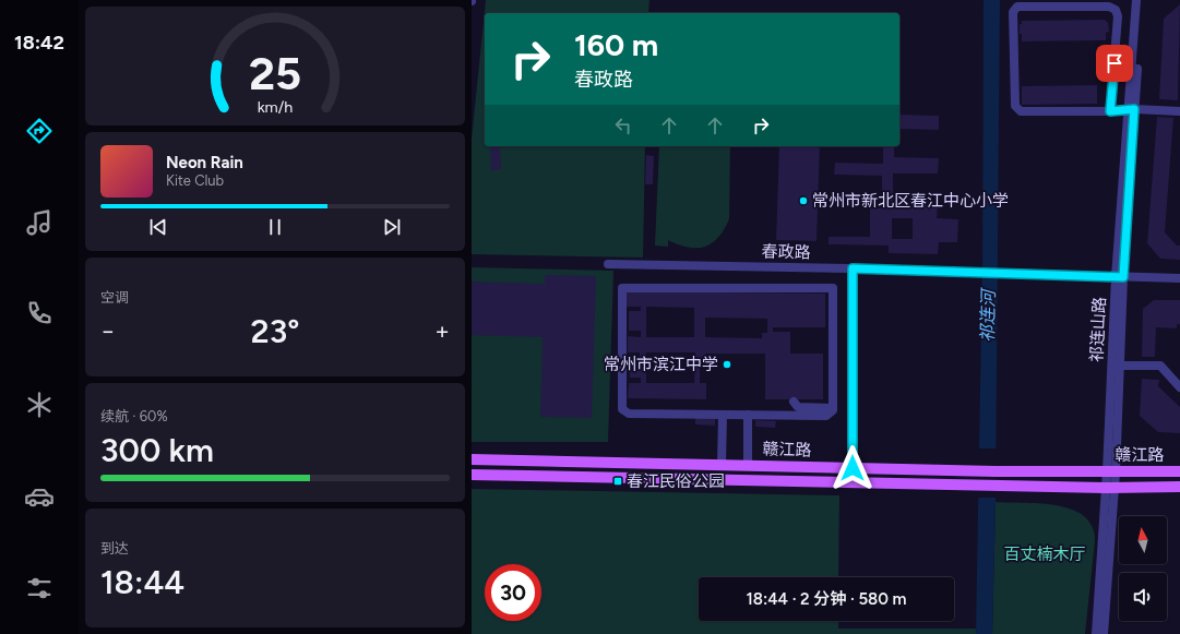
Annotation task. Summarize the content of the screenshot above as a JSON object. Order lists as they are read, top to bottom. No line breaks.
{"streets":{"main road":["赣江路"],"street":["春政路","祁连山路"]},"crossings":[["春政路","祁连山路"],["祁连山路","赣江路"]],"water":["祁连河"],"parks":["百丈楠木厅"],"places":{"other":["常州市新北区春江中心小学","常州市滨江中学"],"transit":["春江民俗公园"]},"north":"top","page":{"tabs":"18:42","turn":["160 m","春政路"],"song":["Neon Rain","Kite Club"],"tile":["空调",["续航 · 60%","300 km"],["到达","18:44"]],"heat":["−","23°","+"],"limit":"30","trip":"18:44 · 2 分钟 · 580 m","gauge":["25","km/h"]}}
